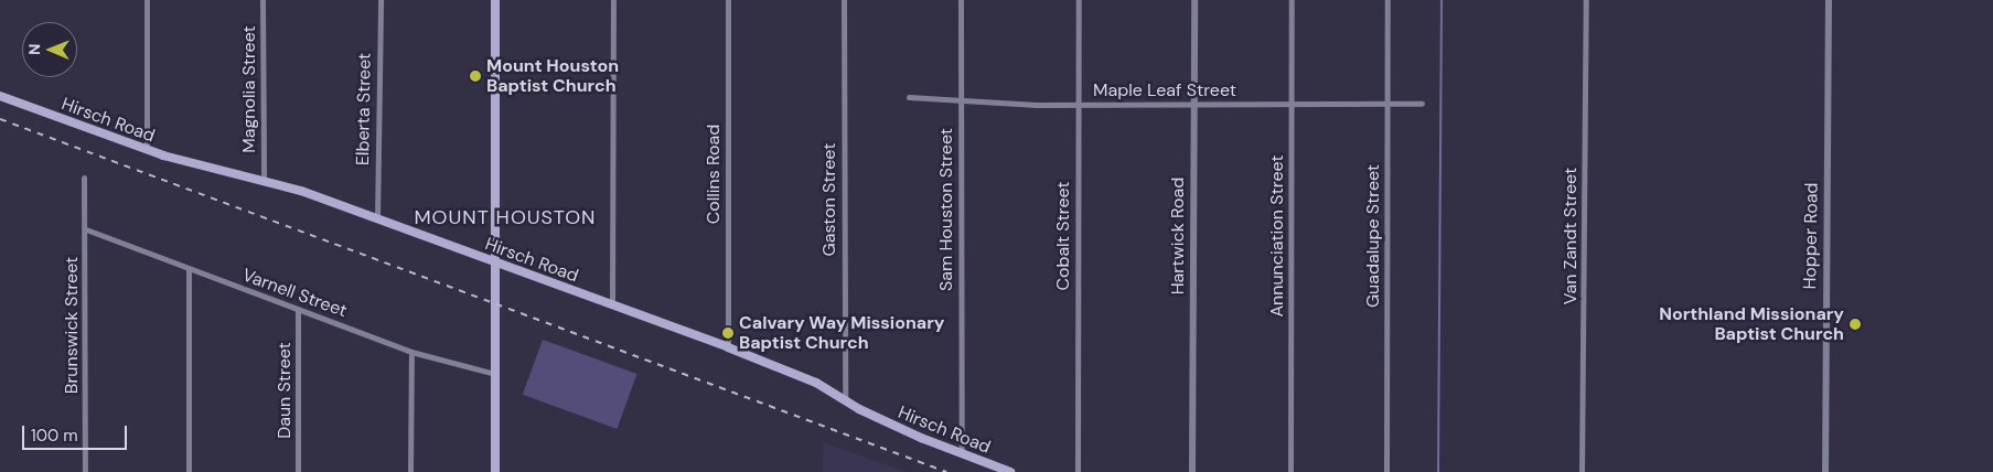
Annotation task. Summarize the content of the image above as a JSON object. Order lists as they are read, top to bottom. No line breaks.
{"streets":{"main road":["Hirsch Road"],"street":["Magnolia Street","Maple Leaf Street","Elberta Street","Collins Road","Gaston Street","Sam Houston Street","Cobalt Street","Hartwick Road","Annunciation Street","Guadalupe Street","Van Zandt Street","Hopper Road","Varnell Street","Brunswick Street","Daun Street"]},"crossings":[["Magnolia Street","Hirsch Road"],["Maple Leaf Street","Sam Houston Street"],["Maple Leaf Street","Cobalt Street"],["Maple Leaf Street","Hartwick Road"],["Maple Leaf Street","Annunciation Street"],["Maple Leaf Street","Guadalupe Street"],["Elberta Street","Hirsch Road"],["Hirsch Road","Collins Road"],["Hirsch Road","Gaston Street"],["Hirsch Road","Sam Houston Street"],["Varnell Street","Brunswick Street"],["Varnell Street","Daun Street"]],"districts":["MOUNT HOUSTON"],"places":["Mount Houston Baptist Church","Northland Missionary Baptist Church","Calvary Way Missionary Baptist Church"],"scale_bar":"100 m","north":"left"}
